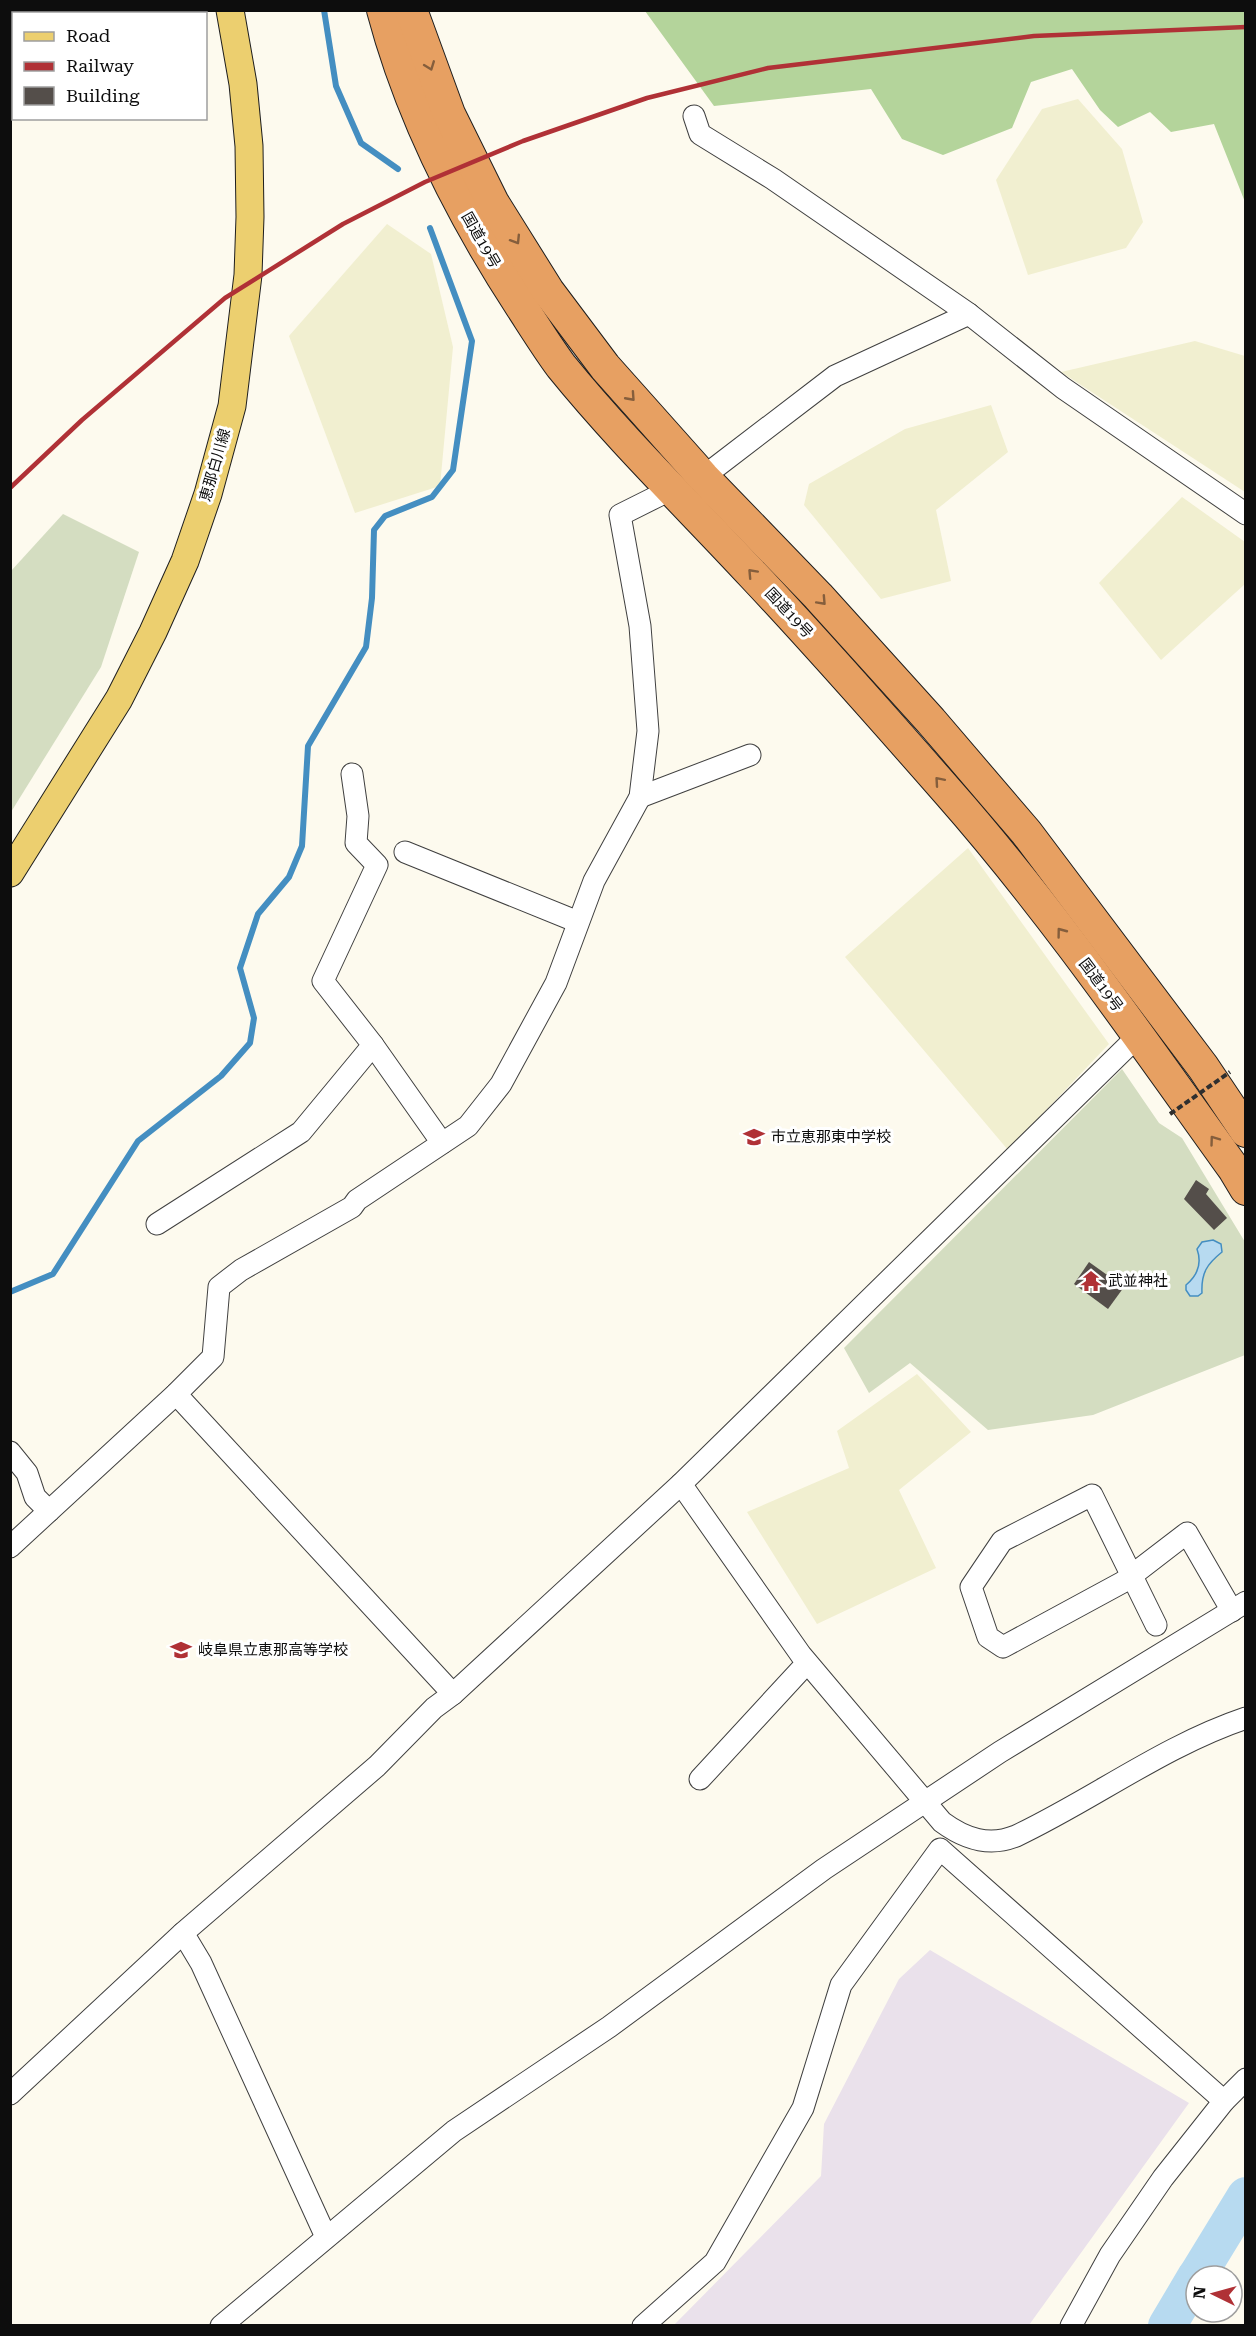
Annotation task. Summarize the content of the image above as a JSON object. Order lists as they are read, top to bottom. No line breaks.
{"streets":{"highway":["国道19号"],"main road":["恵那白川線"]},"places":{"school or university":["市立恵那東中学校","岐阜県立恵那高等学校"],"temple":["武並神社"]},"legend":["Road","Railway","Building"],"north":"left"}
